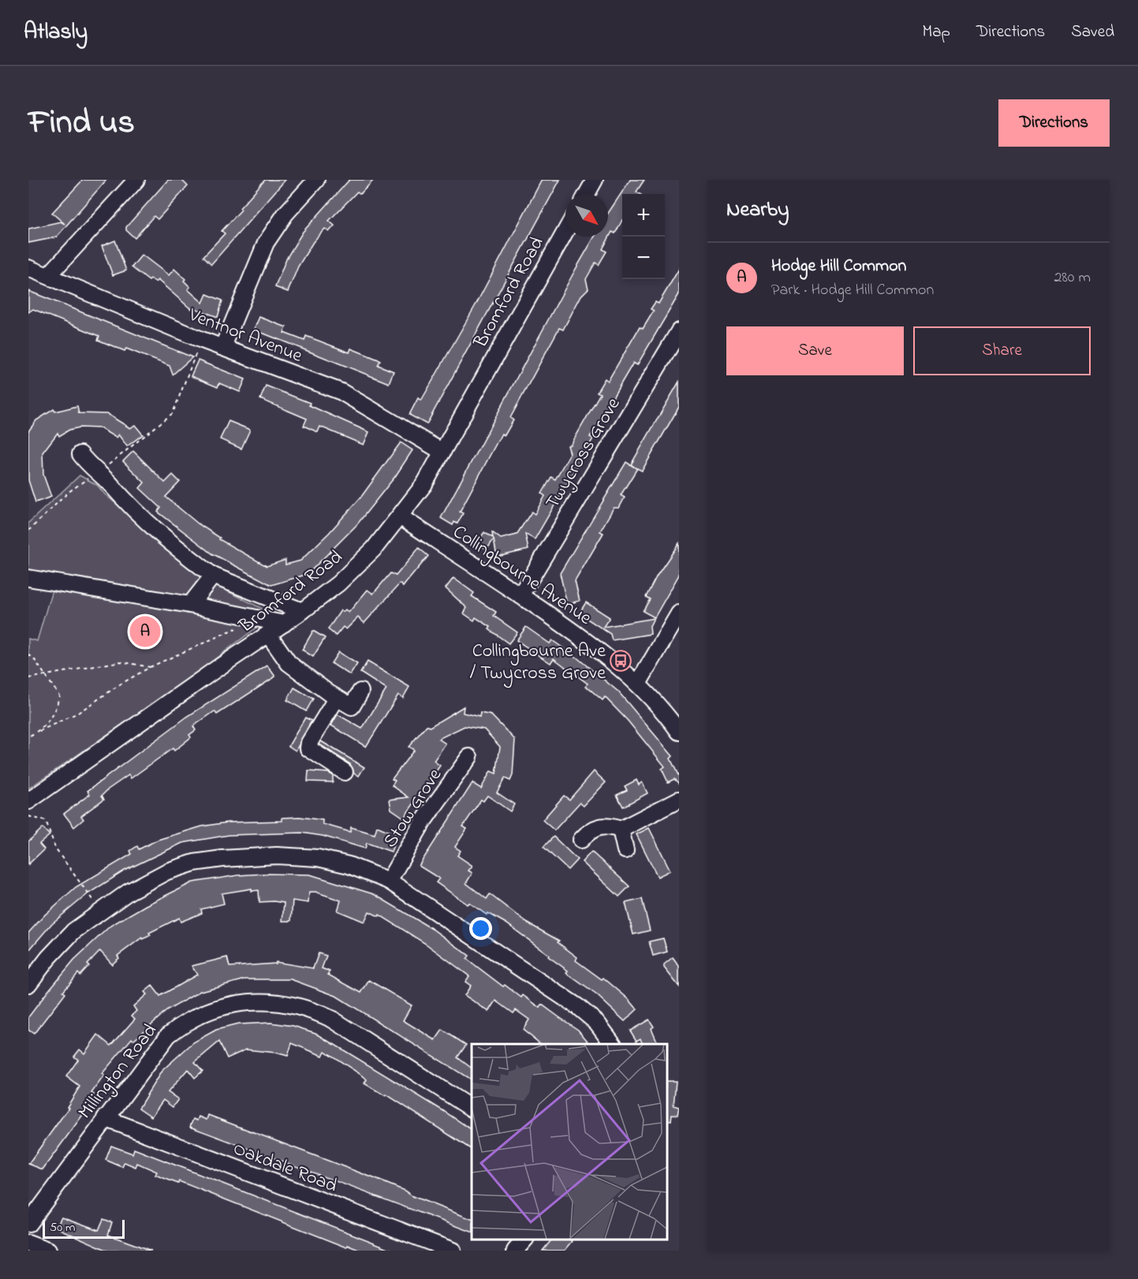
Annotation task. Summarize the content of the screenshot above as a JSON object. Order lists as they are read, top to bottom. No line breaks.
{"streets":{"street":["Bromford Road","Ventnor Avenue","Twycross Grove","Collingbourne Avenue","Stow Grove","Millington Road","Oakdale Road"]},"crossings":[["Bromford Road","Ventnor Avenue"],["Bromford Road","Collingbourne Avenue"],["Twycross Grove","Collingbourne Avenue"],["Millington Road","Oakdale Road"]],"places":{"bus stop":["Collingbourne Ave / Twycross Grove"]},"scale_bar":"50 m","north":"bottom right","page":{"header":"Atlasly","nav":["Map","Directions","Saved"],"title":"Find us","buttons":["Directions",["Save","Share"]],"heading":"Nearby","map_buttons":["+","−"],"list":[{"mark":"A","name":"Hodge Hill Common","note":"Park · Hodge Hill Common","value":"280 m"}],"pins":"A","scale":"50 m"}}
